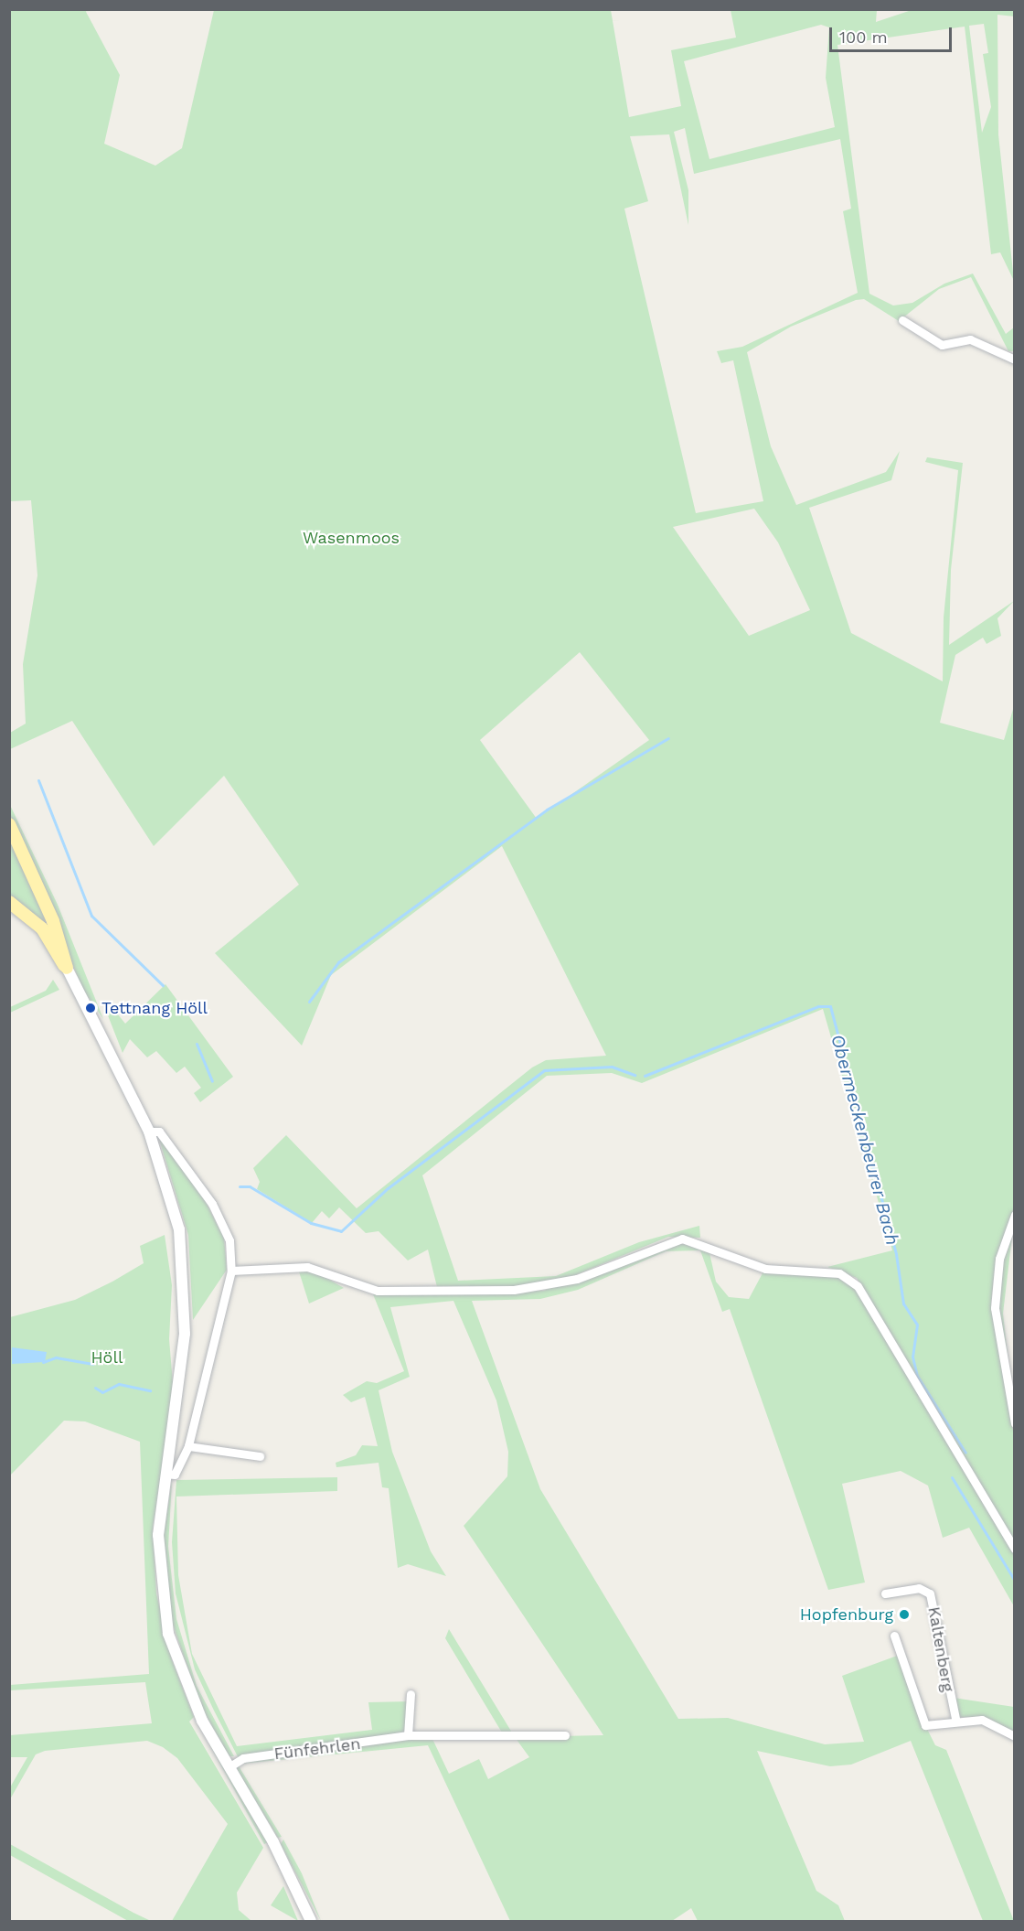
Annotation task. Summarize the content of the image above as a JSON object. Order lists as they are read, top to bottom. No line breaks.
{"streets":{"street":["Kaltenberg","Fünfehrlen"]},"water":["Obermeckenbeurer Bach"],"parks":["Wasenmoos","Höll"],"places":["Tettnang Höll","Hopfenburg"],"scale_bar":"100 m"}
